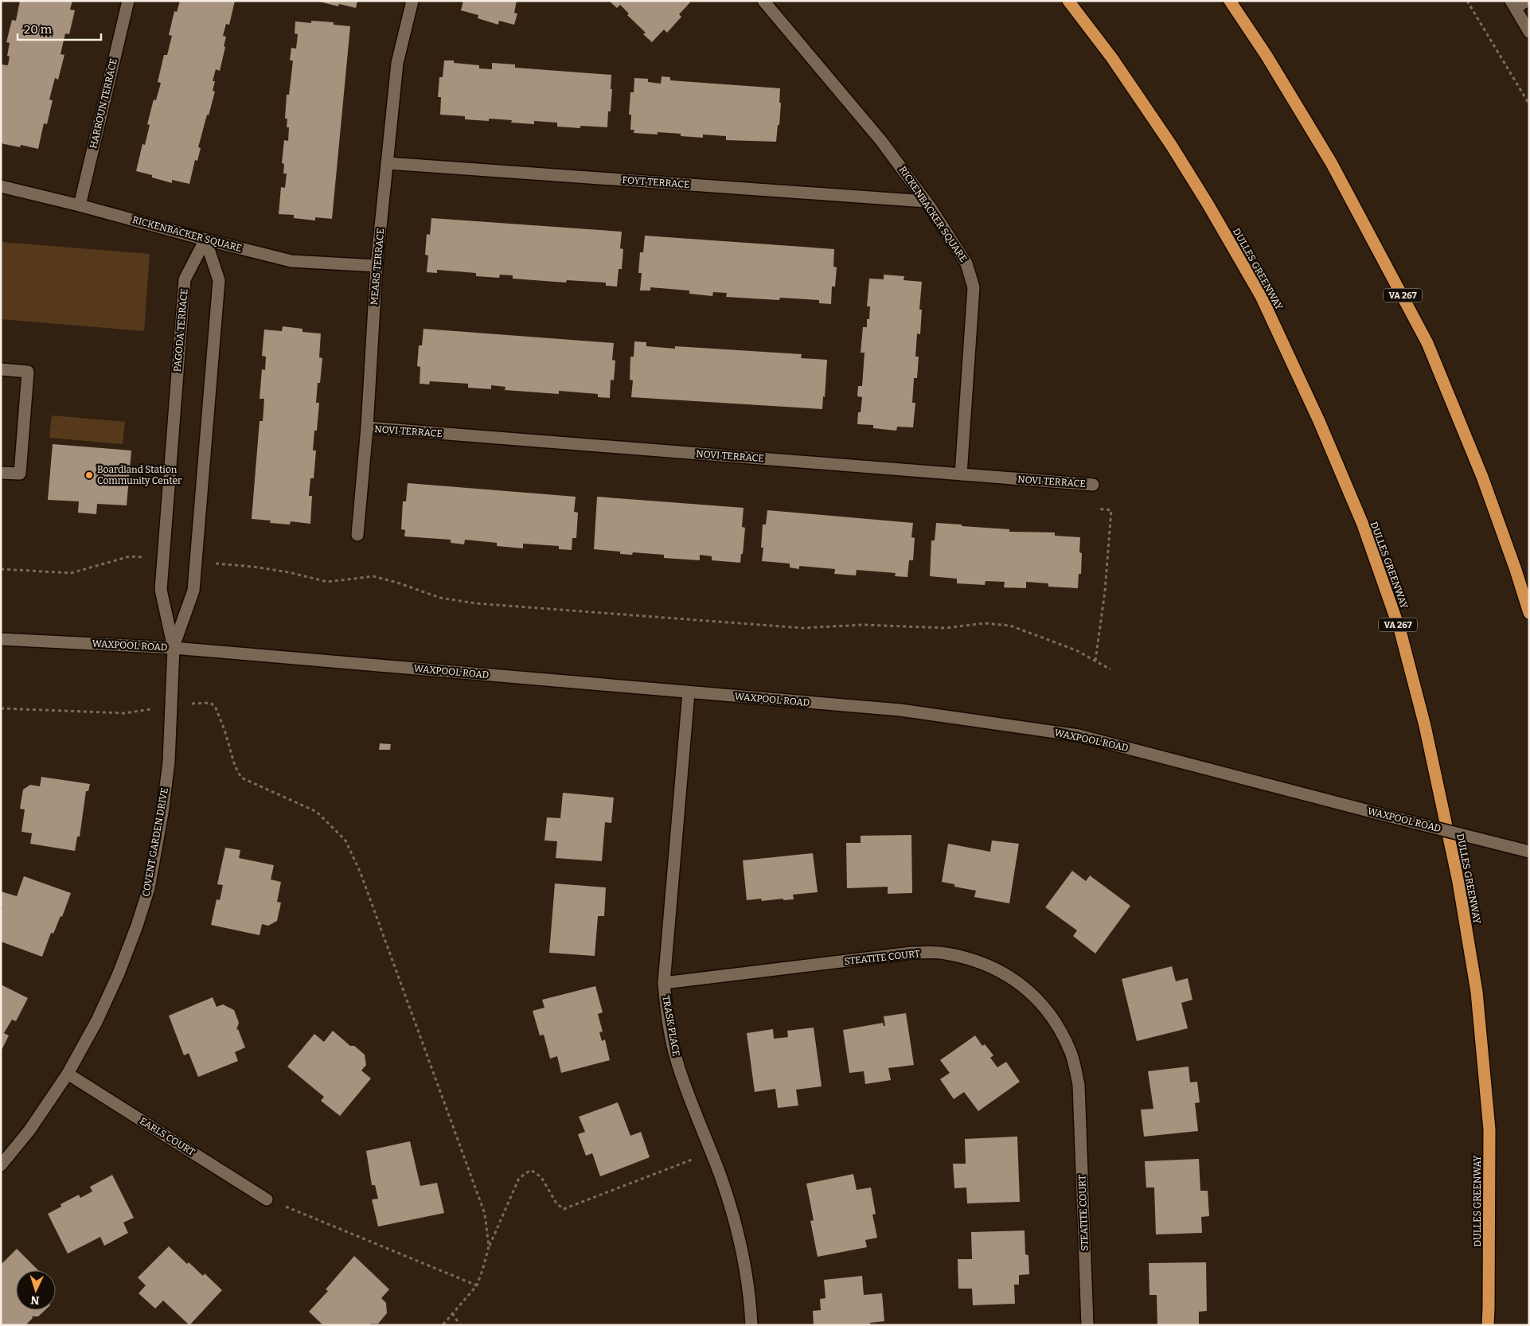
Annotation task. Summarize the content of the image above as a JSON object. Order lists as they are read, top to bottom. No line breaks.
{"streets":{"highway":["DULLES GREENWAY","VA 267"],"street":["HARROUN TERRACE","FOYT TERRACE","RICKENBACKER SQUARE","MEARS TERRACE","PAGODA TERRACE","NOVI TERRACE","WAXPOOL ROAD","COVENT GARDEN DRIVE","STEATITE COURT","TRASK PLACE","EARLS COURT"]},"crossings":[["HARROUN TERRACE","RICKENBACKER SQUARE"],["FOYT TERRACE","RICKENBACKER SQUARE"],["FOYT TERRACE","MEARS TERRACE"],["RICKENBACKER SQUARE","MEARS TERRACE"],["RICKENBACKER SQUARE","PAGODA TERRACE"],["RICKENBACKER SQUARE","NOVI TERRACE"],["MEARS TERRACE","NOVI TERRACE"],["PAGODA TERRACE","WAXPOOL ROAD"],["PAGODA TERRACE","COVENT GARDEN DRIVE"],["WAXPOOL ROAD","COVENT GARDEN DRIVE"],["WAXPOOL ROAD","TRASK PLACE"],["COVENT GARDEN DRIVE","EARLS COURT"],["STEATITE COURT","TRASK PLACE"]],"places":["Boardland Station Community Center"],"scale_bar":"20 m","north":"bottom"}
